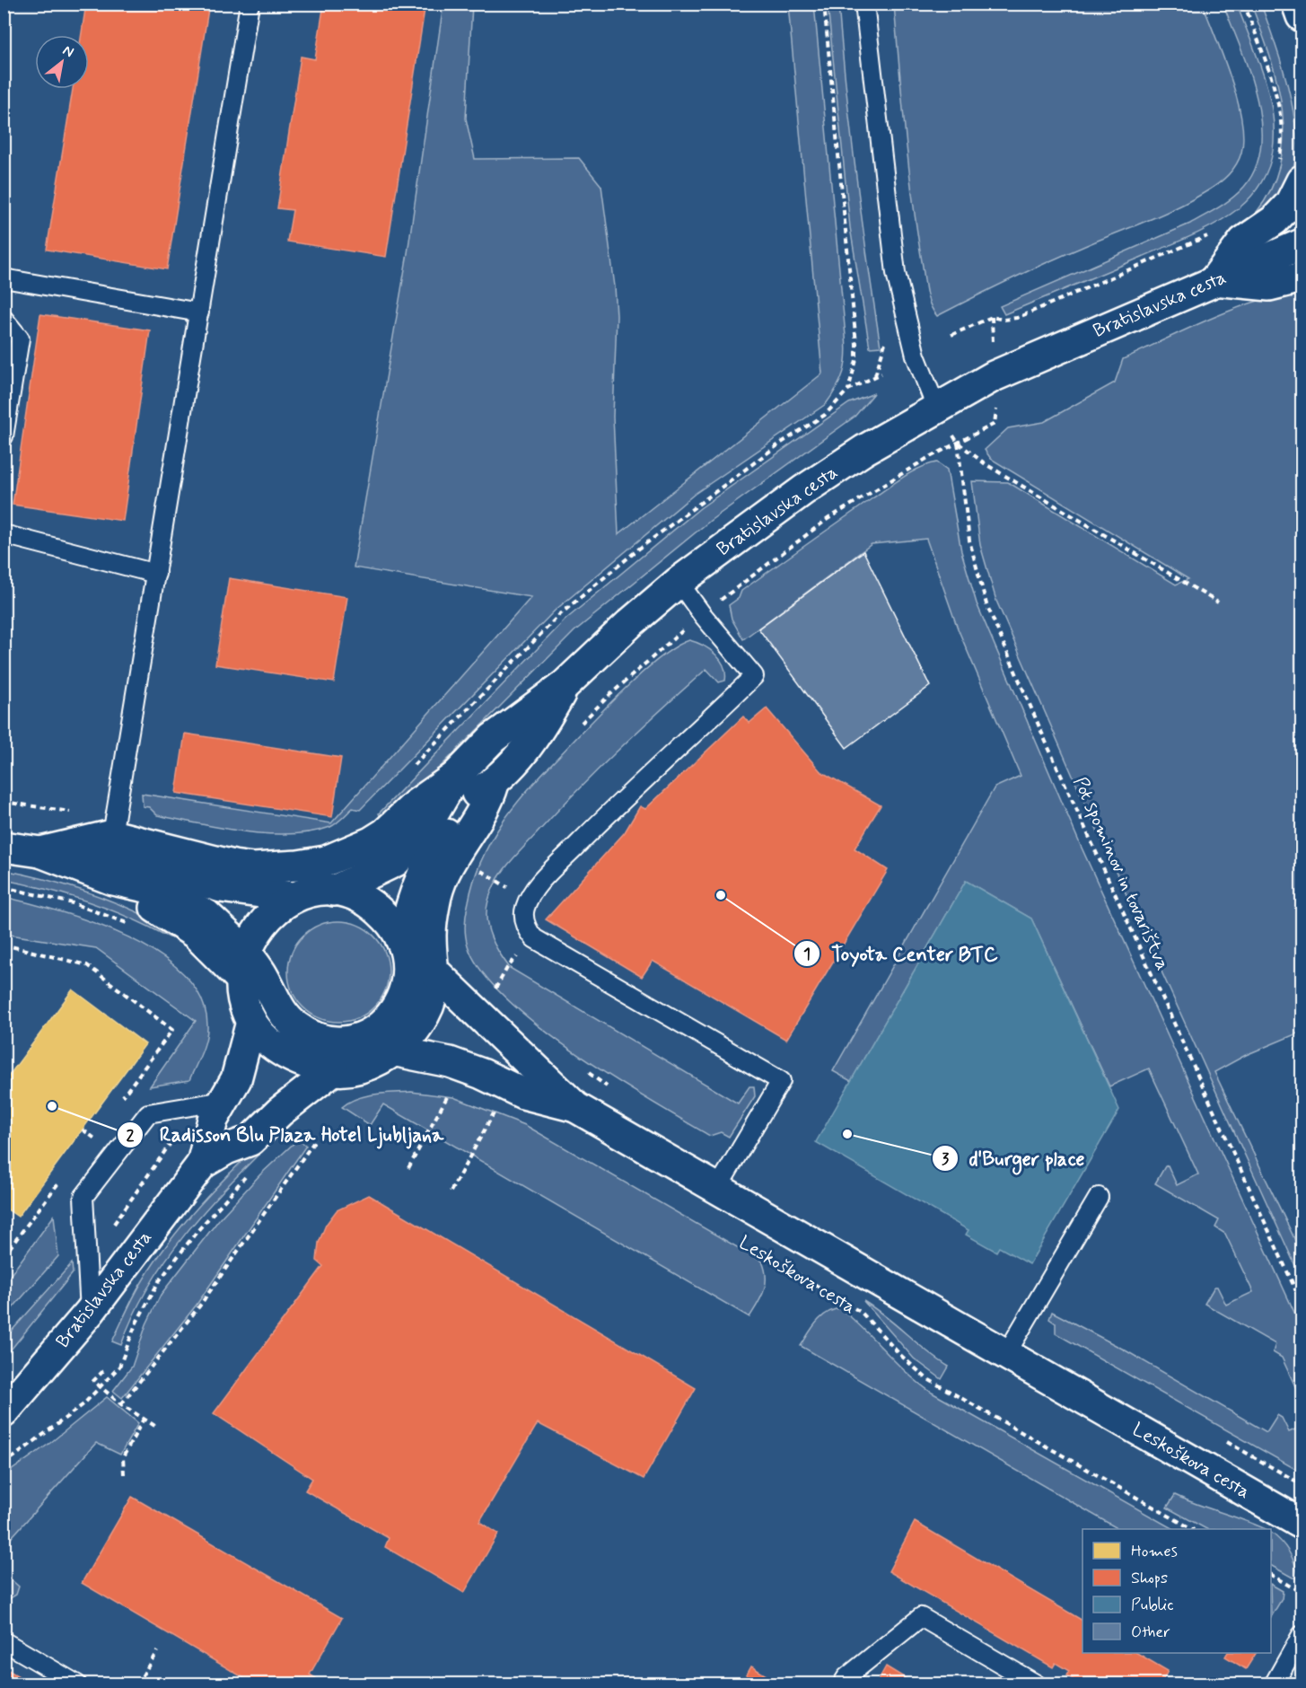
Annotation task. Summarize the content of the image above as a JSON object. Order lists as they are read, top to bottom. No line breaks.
{"streets":{"main road":["Bratislavska cesta","Leskoškova cesta"],"path":["Pot spominov in tovarištva"]},"crossings":[["Bratislavska cesta","Pot spominov in tovarištva"],["Bratislavska cesta","Leskoškova cesta"]],"places":["Toyota Center BTC","Radisson Blu Plaza Hotel Ljubljana","d'Burger place"],"legend":["Homes","Shops","Public","Other"],"north":"top right"}
